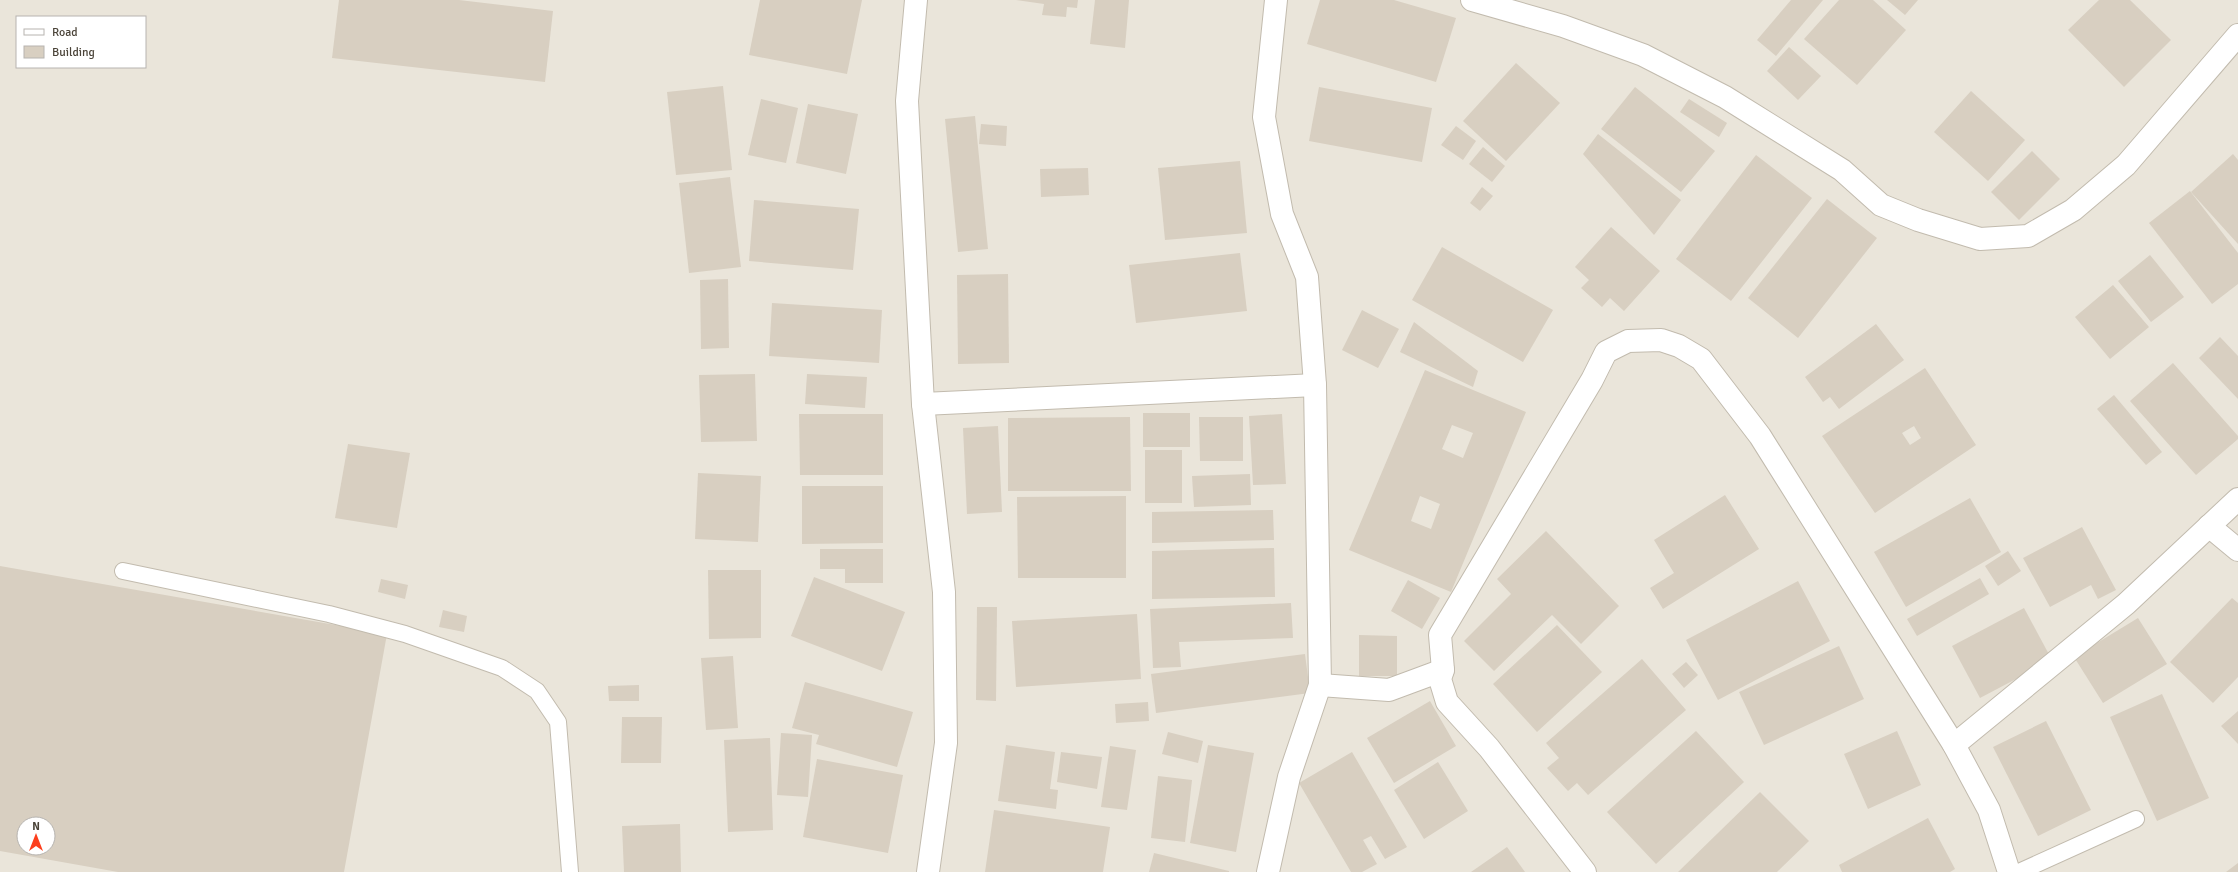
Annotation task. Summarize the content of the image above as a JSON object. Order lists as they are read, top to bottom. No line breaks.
{"legend":["Road","Building"],"north":"top"}
